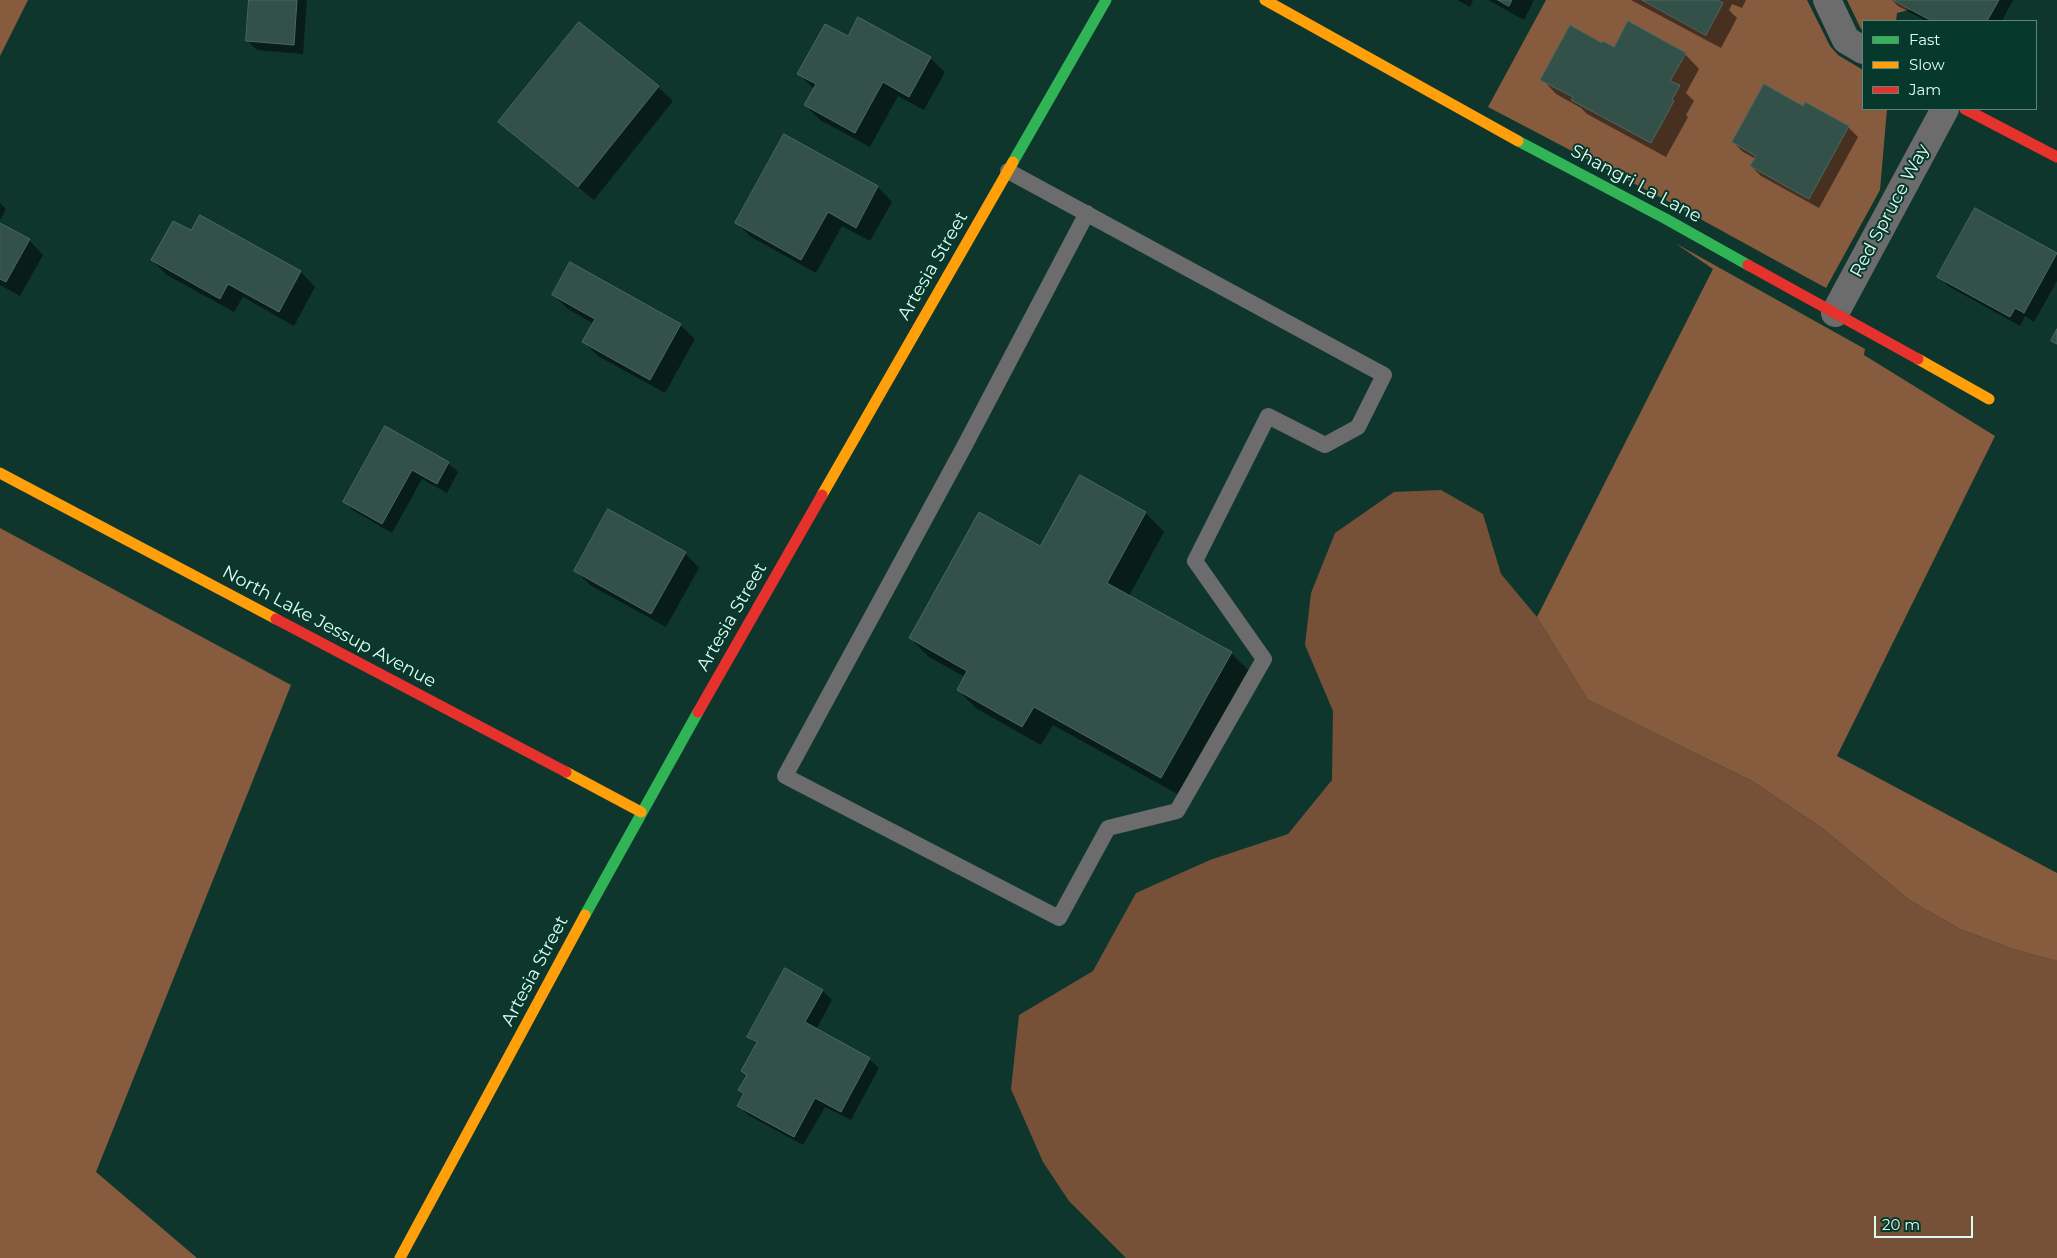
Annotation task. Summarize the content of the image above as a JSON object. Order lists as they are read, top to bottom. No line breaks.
{"streets":{"street":["Shangri La Lane","Red Spruce Way","Artesia Street","North Lake Jessup Avenue"]},"crossings":[["Shangri La Lane","Red Spruce Way"],["Artesia Street","North Lake Jessup Avenue"]],"legend":["Fast","Slow","Jam"],"scale_bar":"20 m"}
